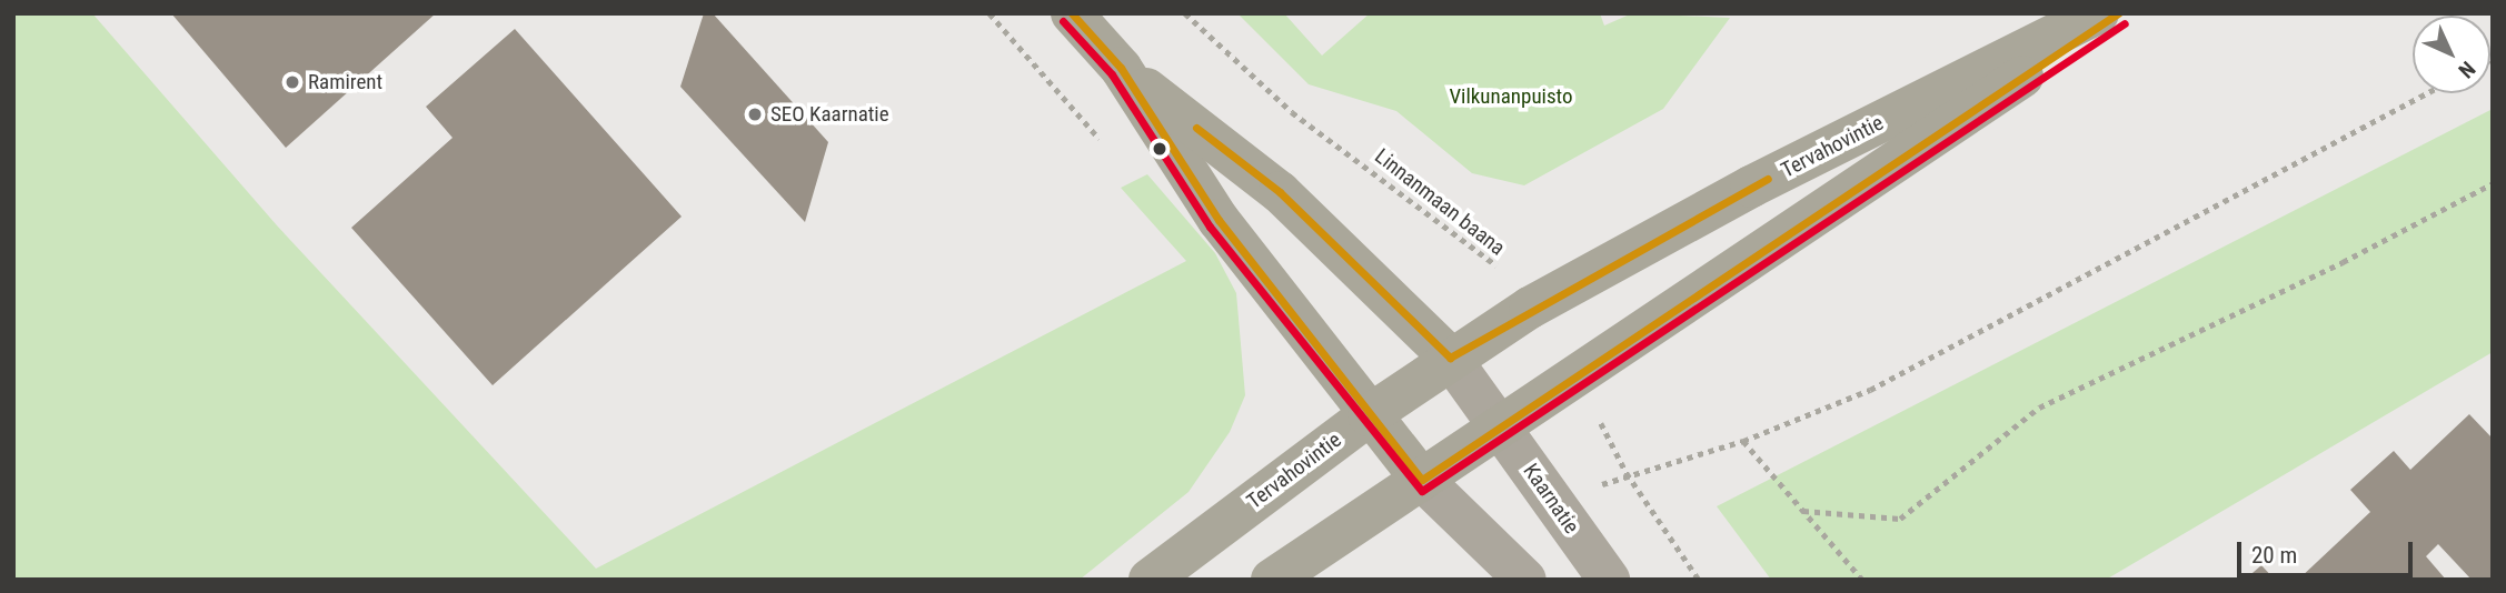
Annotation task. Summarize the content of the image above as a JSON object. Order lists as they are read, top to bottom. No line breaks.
{"streets":{"main road":["Tervahovintie","Kaarnatie"],"path":["Linnanmaan baana"]},"crossings":[["Tervahovintie","Linnanmaan baana"],["Tervahovintie","Kaarnatie"]],"parks":["Vilkunanpuisto"],"places":["Ramirent","SEO Kaarnatie"],"scale_bar":"20 m","north":"bottom right"}
